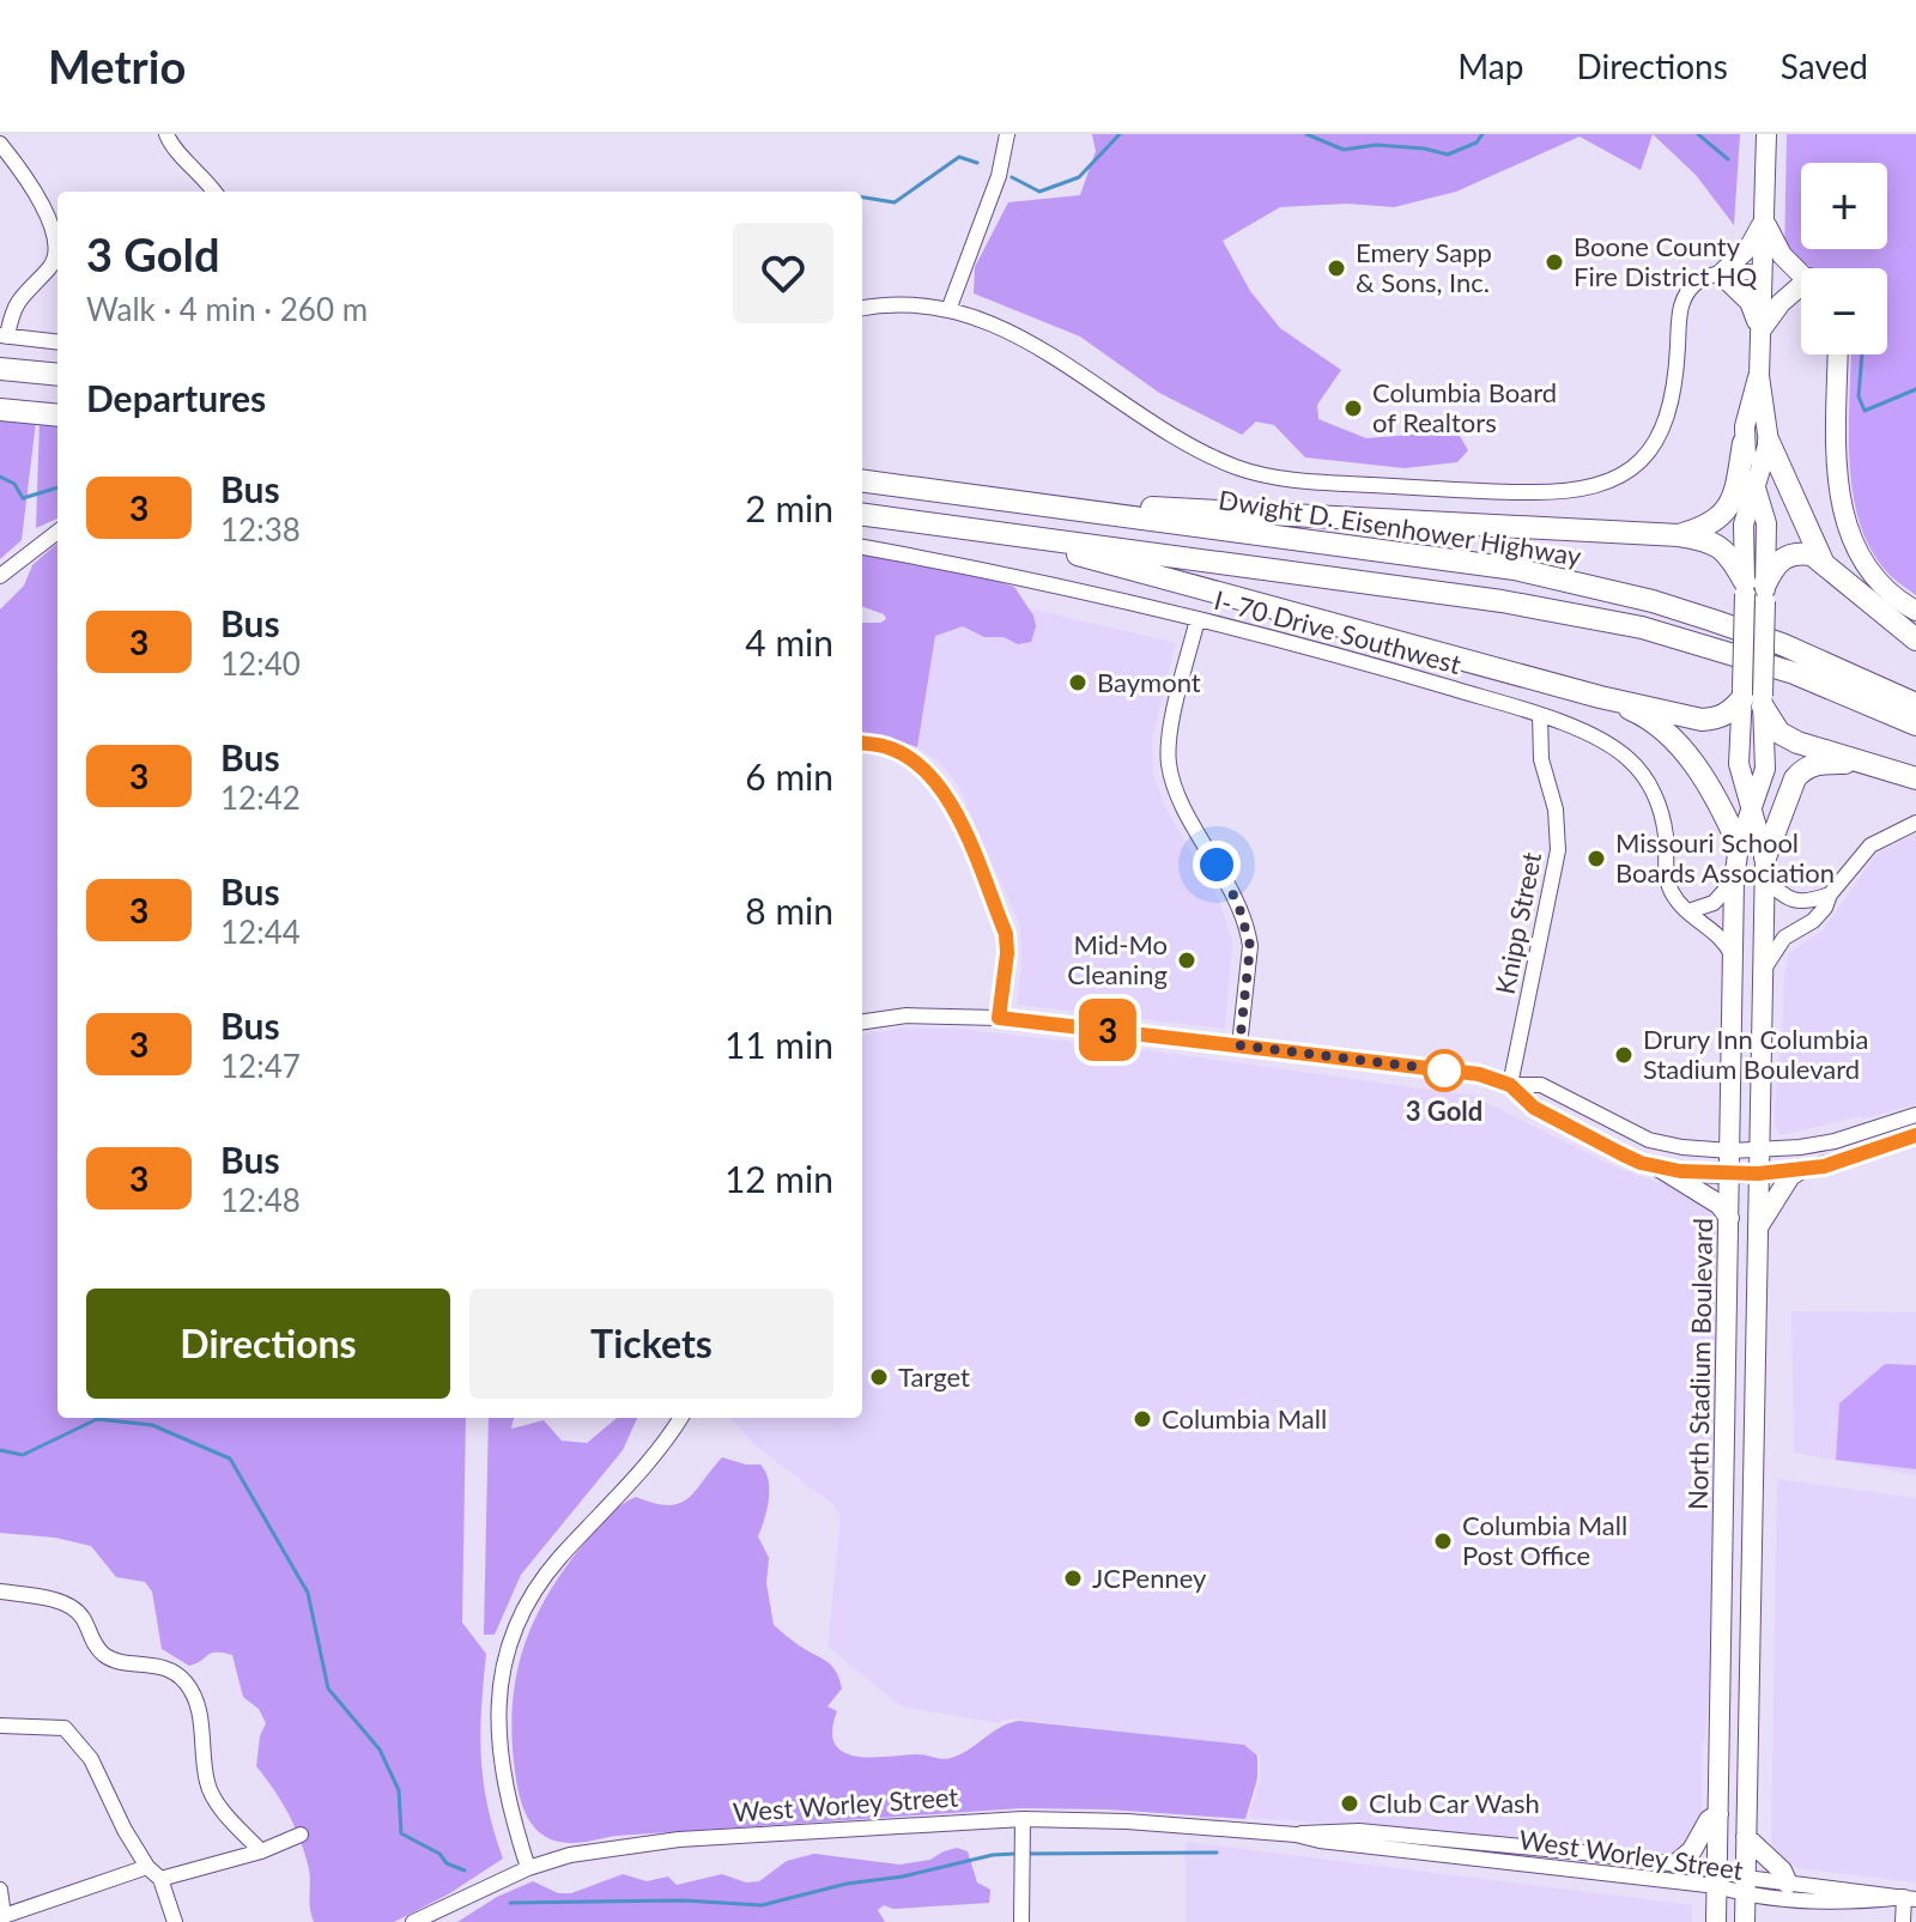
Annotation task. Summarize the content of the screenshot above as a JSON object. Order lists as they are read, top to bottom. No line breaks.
{"streets":{"highway":["Dwight D. Eisenhower Highway"],"main road":["North Stadium Boulevard"],"street":["I- 70 Drive Southwest","Knipp Street","West Worley Street"]},"crossings":[["I- 70 Drive Southwest","Knipp Street"],["I- 70 Drive Southwest","North Stadium Boulevard"],["North Stadium Boulevard","West Worley Street"]],"places":["Boone County Fire District HQ","Emery Sapp & Sons, Inc.","Columbia Board of Realtors","Baymont","Missouri School Boards Association","Mid-Mo Cleaning","Drury Inn Columbia Stadium Boulevard","3 Gold","Target","Columbia Mall","Columbia Mall Post Office","JCPenney","Club Car Wash"],"lines":["bus line 3"],"page":{"header":"Metrio","nav":["Map","Directions","Saved"],"on_map":"3","map_buttons":["+","−"],"heading":[["3 Gold","Walk · 4 min · 260 m"],"Departures"],"list":[{"mark":"3","name":"Bus","note":"12:38","value":"2 min"},{"mark":"3","name":"Bus","note":"12:40","value":"4 min"},{"mark":"3","name":"Bus","note":"12:42","value":"6 min"},{"mark":"3","name":"Bus","note":"12:44","value":"8 min"},{"mark":"3","name":"Bus","note":"12:47","value":"11 min"},{"mark":"3","name":"Bus","note":"12:48","value":"12 min"}],"buttons":["Directions","Tickets"]}}
